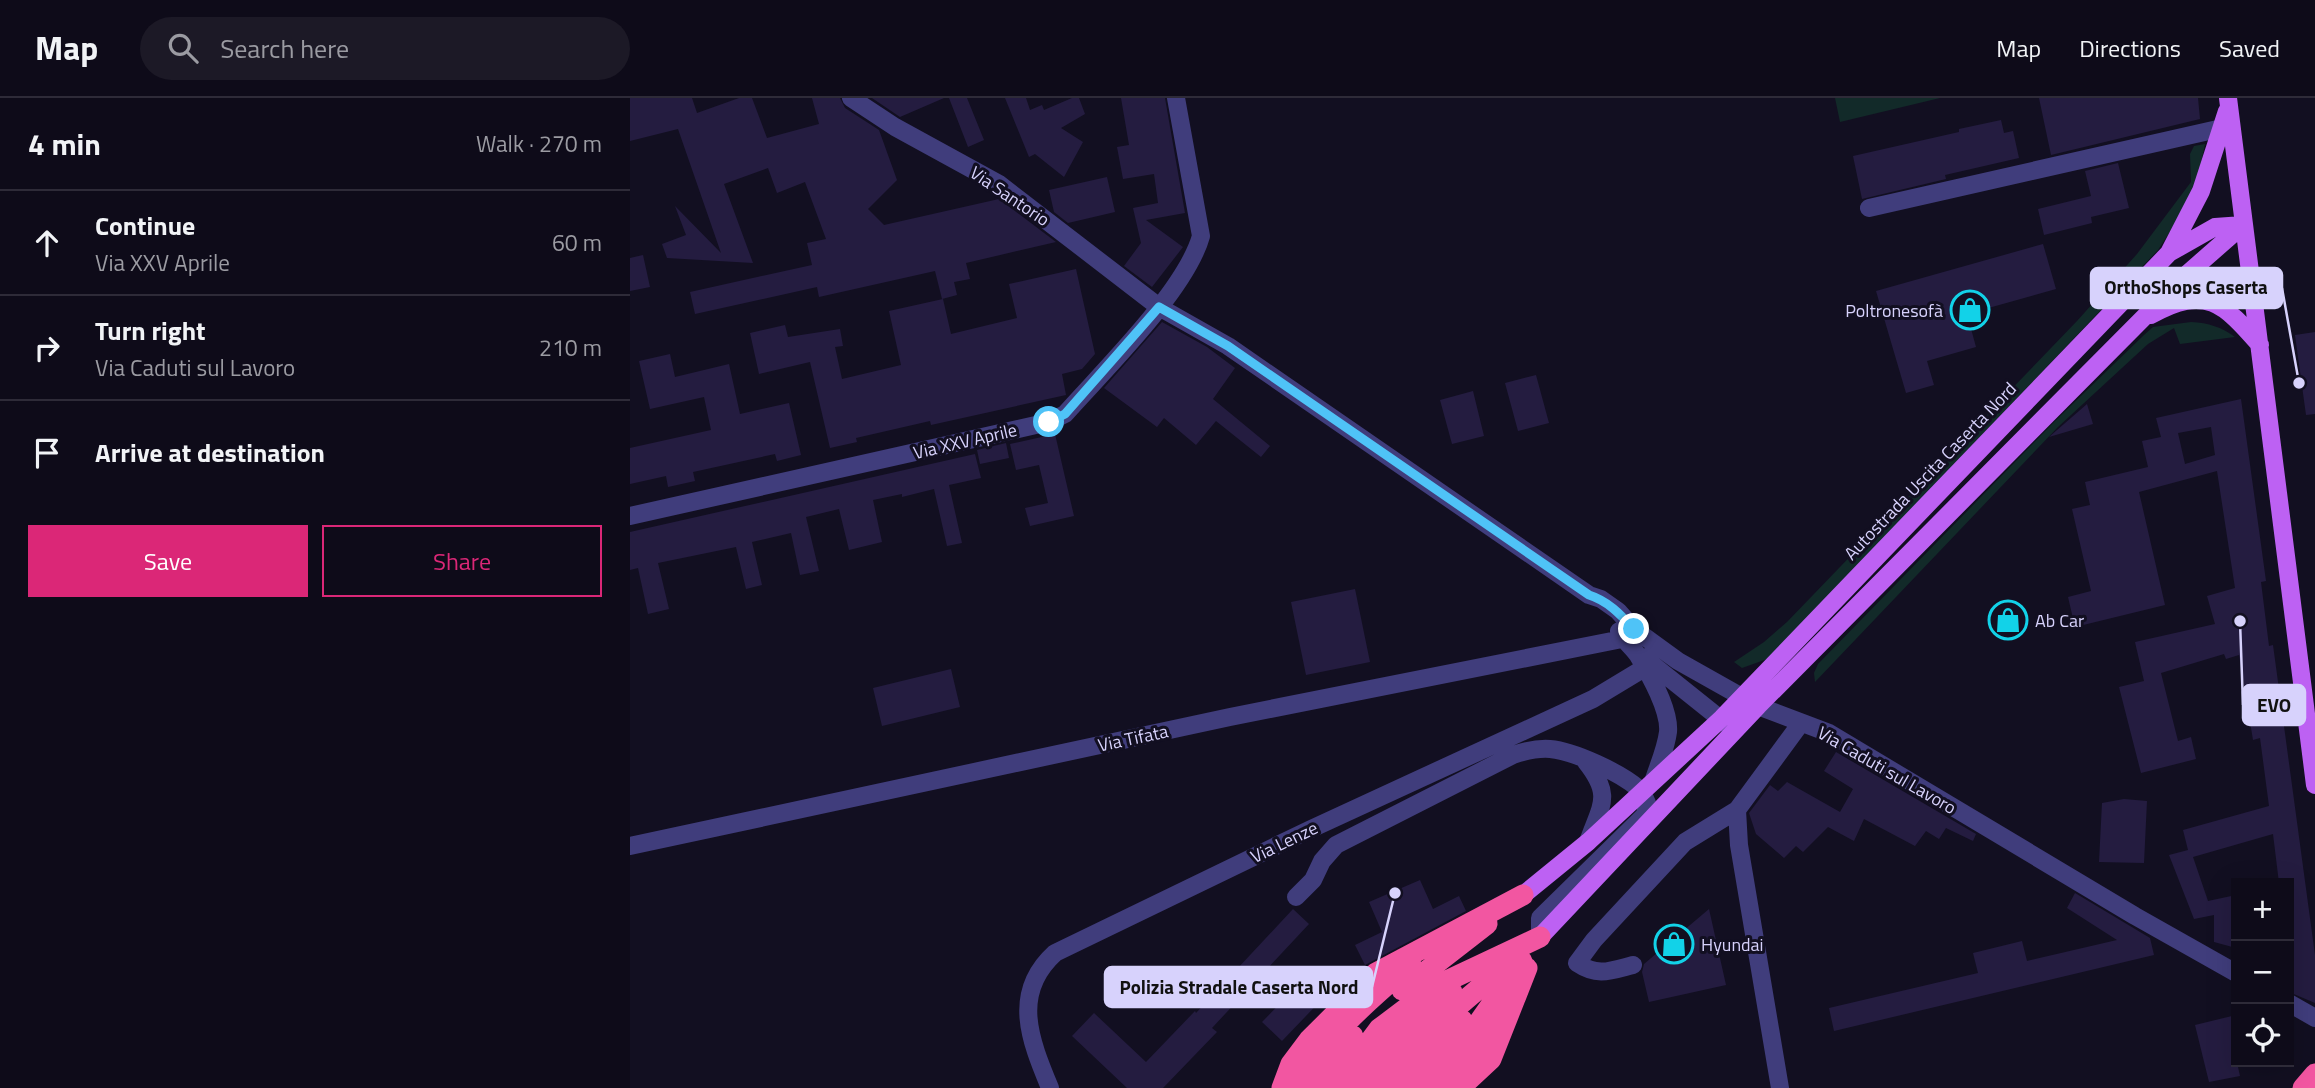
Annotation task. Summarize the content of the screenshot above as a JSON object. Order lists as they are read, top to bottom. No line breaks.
{"streets":{"main road":["Autostrada Uscita Caserta Nord"],"street":["Via Santorio","Via XXV Aprile","Via Tifata","Via Caduti sul Lavoro","Via Lenze"]},"crossings":[["Via Santorio","Via XXV Aprile"],["Via Santorio","Via Caduti sul Lavoro"],["Via XXV Aprile","Via Caduti sul Lavoro"],["Autostrada Uscita Caserta Nord","Via Caduti sul Lavoro"],["Via Tifata","Via Caduti sul Lavoro"]],"places":{"shop":["Poltronesofà","Ab Car","Hyundai"],"other":["OrthoShops Caserta","EVO","Polizia Stradale Caserta Nord"]},"page":{"header":"Map","search":"Search here","nav":["Map","Directions","Saved"],"heading":["4 min","Walk · 270 m"],"list":[["Continue","Via XXV Aprile","60 m"],["Turn right","Via Caduti sul Lavoro","210 m"],"Arrive at destination"],"buttons":["Save","Share"],"map_buttons":["+","−"]}}
